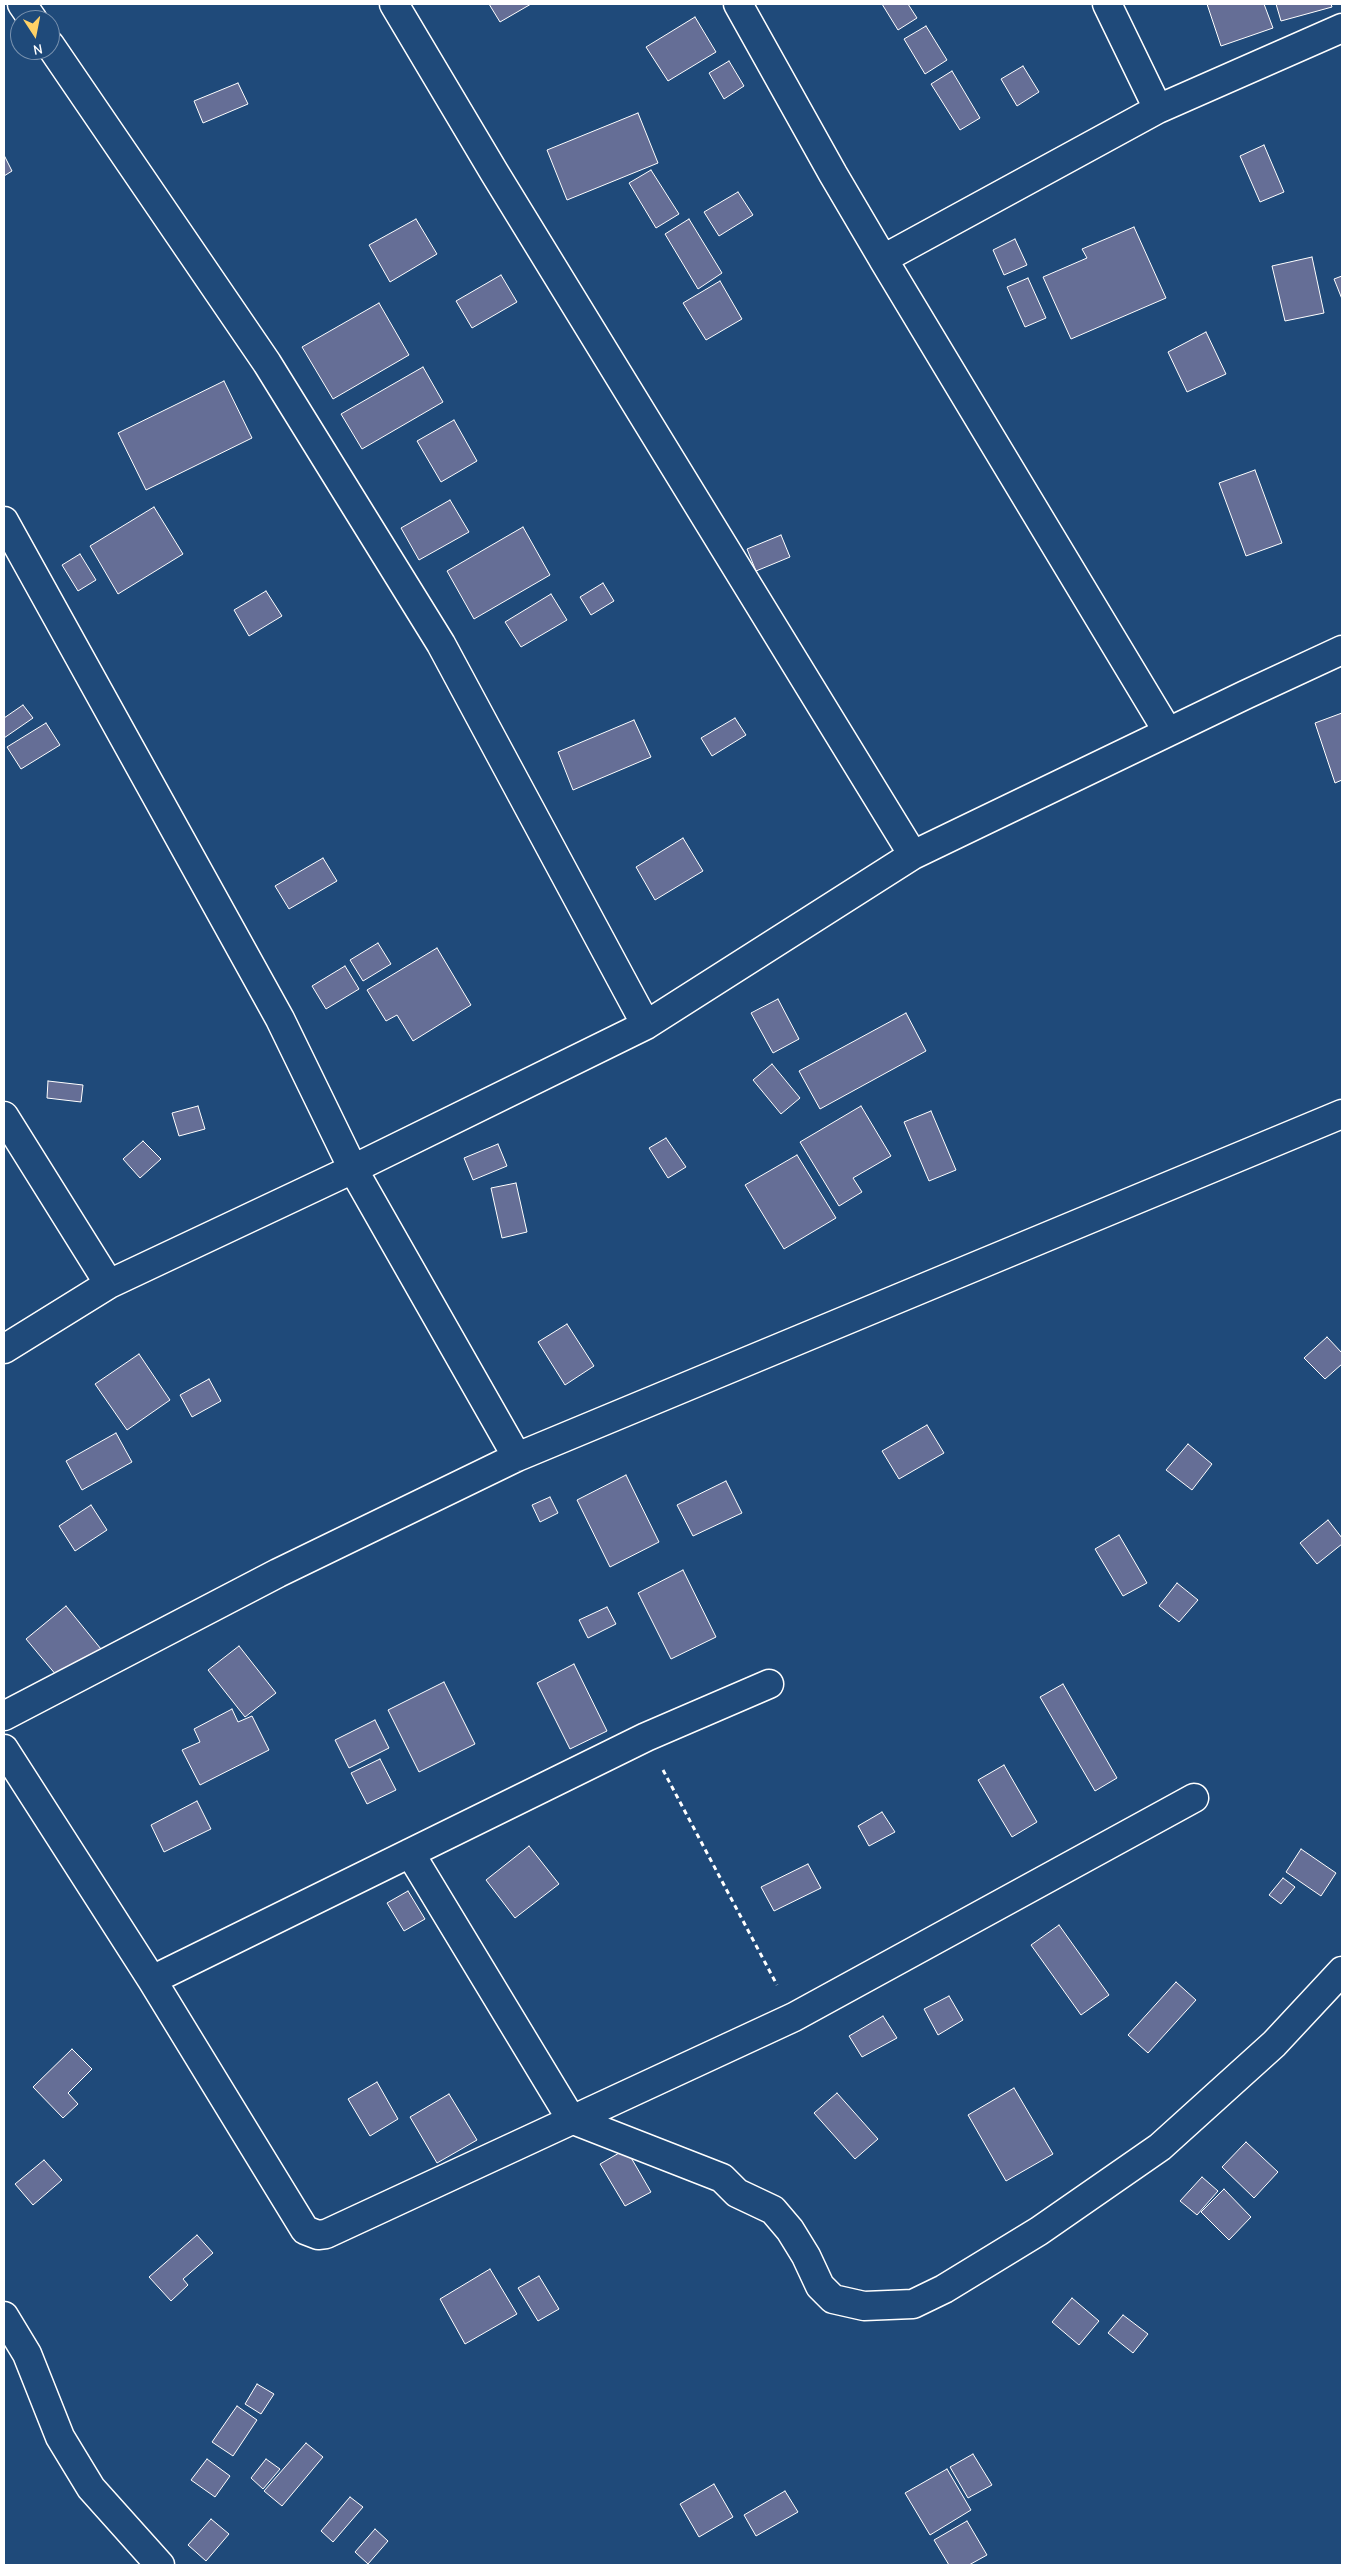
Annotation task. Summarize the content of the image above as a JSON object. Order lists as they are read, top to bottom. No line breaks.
{"north":"bottom"}
